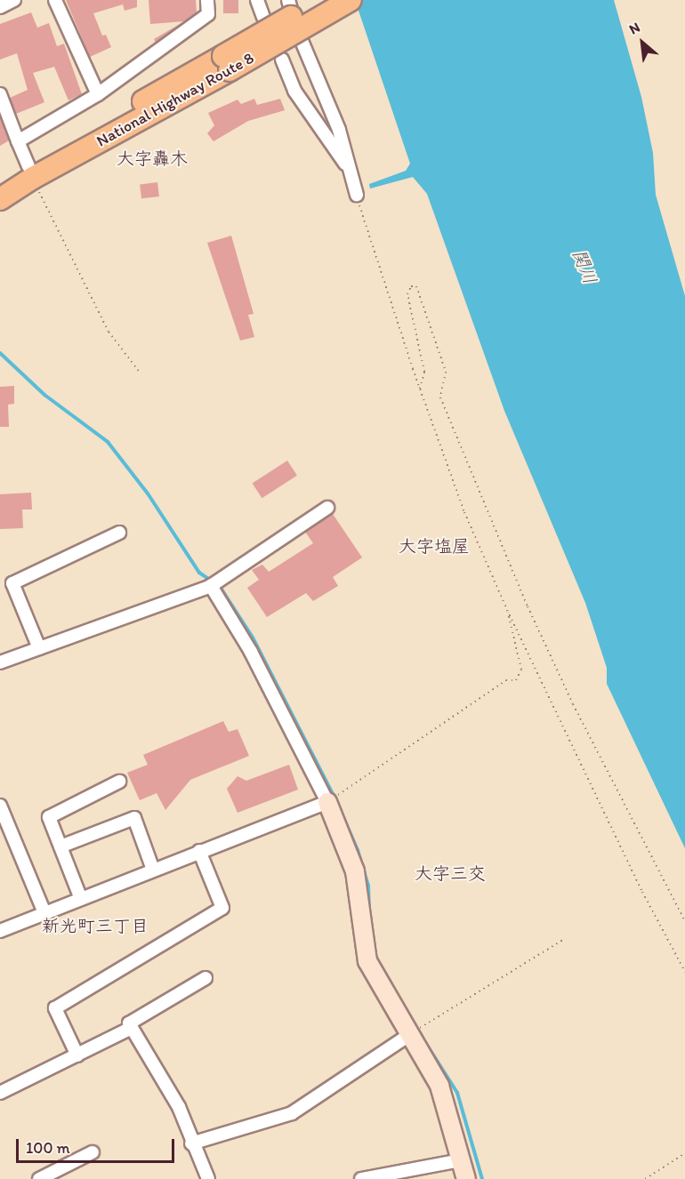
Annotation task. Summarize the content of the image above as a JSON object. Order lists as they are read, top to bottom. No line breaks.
{"streets":{"highway":["National Highway Route 8"]},"districts":["大字轟木","大字塩屋","大字三交","新光町三丁目"],"water":["関川"],"scale_bar":"100 m","north":"top left"}
